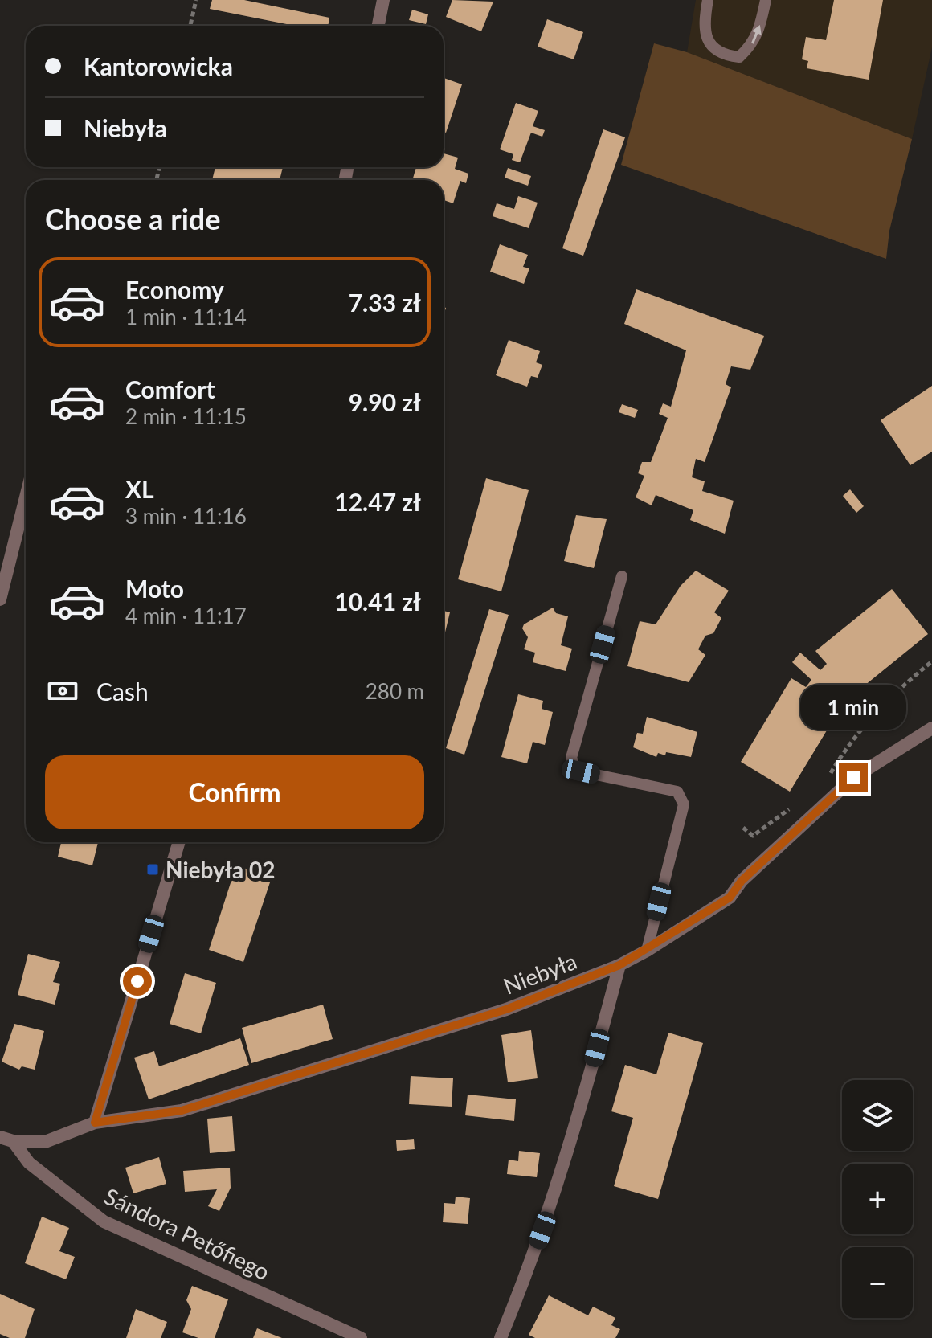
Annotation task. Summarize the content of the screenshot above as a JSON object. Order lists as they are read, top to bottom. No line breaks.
{"streets":{"street":["Niebyła","Sándora Petőfiego"]},"crossings":[["Niebyła","Sándora Petőfiego"]],"places":{"transit":["Niebyła 02"]},"page":{"banner":["Kantorowicka","Niebyła"],"heading":"Choose a ride","list":[{"name":"Economy","note":"1 min · 11:14","value":"7.33 zł"},{"name":"Comfort","note":"2 min · 11:15","value":"9.90 zł"},{"name":"XL","note":"3 min · 11:16","value":"12.47 zł"},{"name":"Moto","note":"4 min · 11:17","value":"10.41 zł"}],"pay":["Cash","280 m"],"bubble":"1 min","buttons":"Confirm","map_buttons":["+","−"]}}
